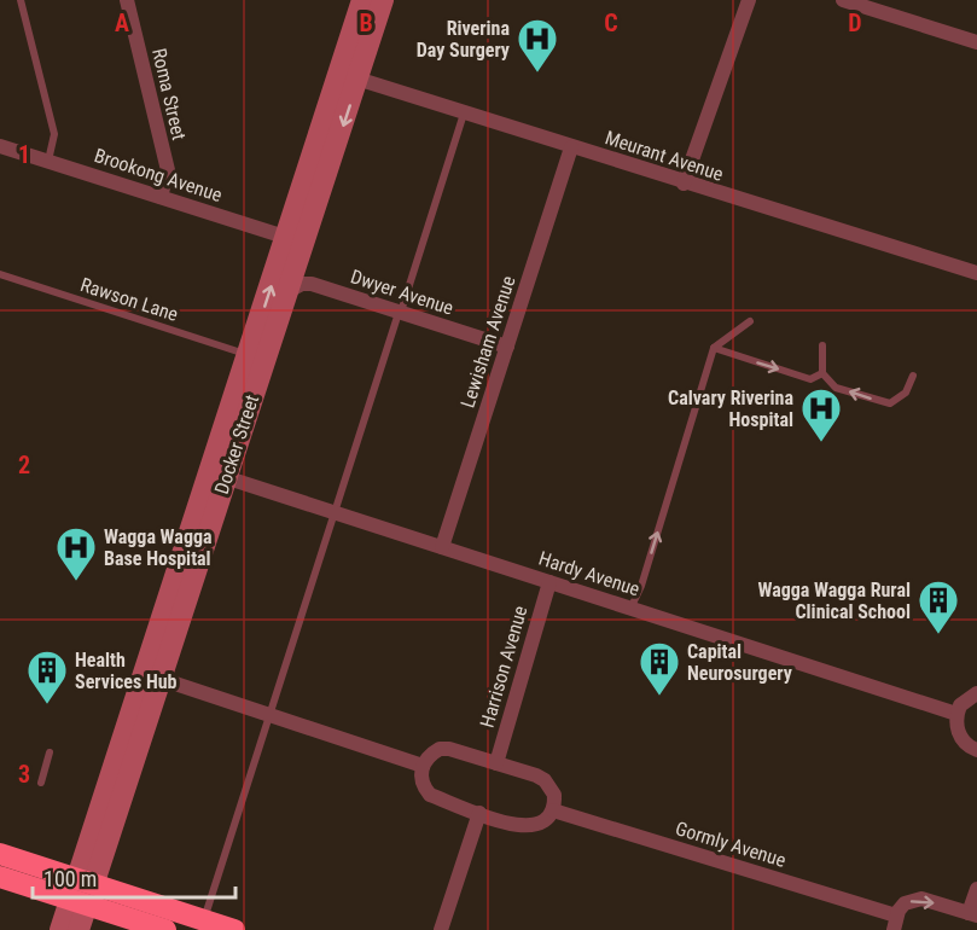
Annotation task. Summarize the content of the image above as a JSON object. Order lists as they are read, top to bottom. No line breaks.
{"streets":{"main road":["Docker Street"],"street":["Roma Street","Meurant Avenue","Brookong Avenue","Dwyer Avenue","Lewisham Avenue","Hardy Avenue","Harrison Avenue","Gormly Avenue"],"lane":["Rawson Lane"]},"crossings":[["Roma Street","Brookong Avenue"],["Meurant Avenue","Lewisham Avenue"],["Meurant Avenue","Docker Street"],["Brookong Avenue","Docker Street"],["Dwyer Avenue","Lewisham Avenue"],["Dwyer Avenue","Docker Street"],["Rawson Lane","Docker Street"],["Lewisham Avenue","Hardy Avenue"],["Docker Street","Hardy Avenue"],["Hardy Avenue","Harrison Avenue"]],"places":{"hospital":["Riverina Day Surgery","Calvary Riverina Hospital","Wagga Wagga Base Hospital"],"building":["Wagga Wagga Rural Clinical School","Capital Neurosurgery","Health Services Hub"]},"scale_bar":"100 m","grid":{"columns":["A","B","C","D"],"rows":["1","2","3"]}}
